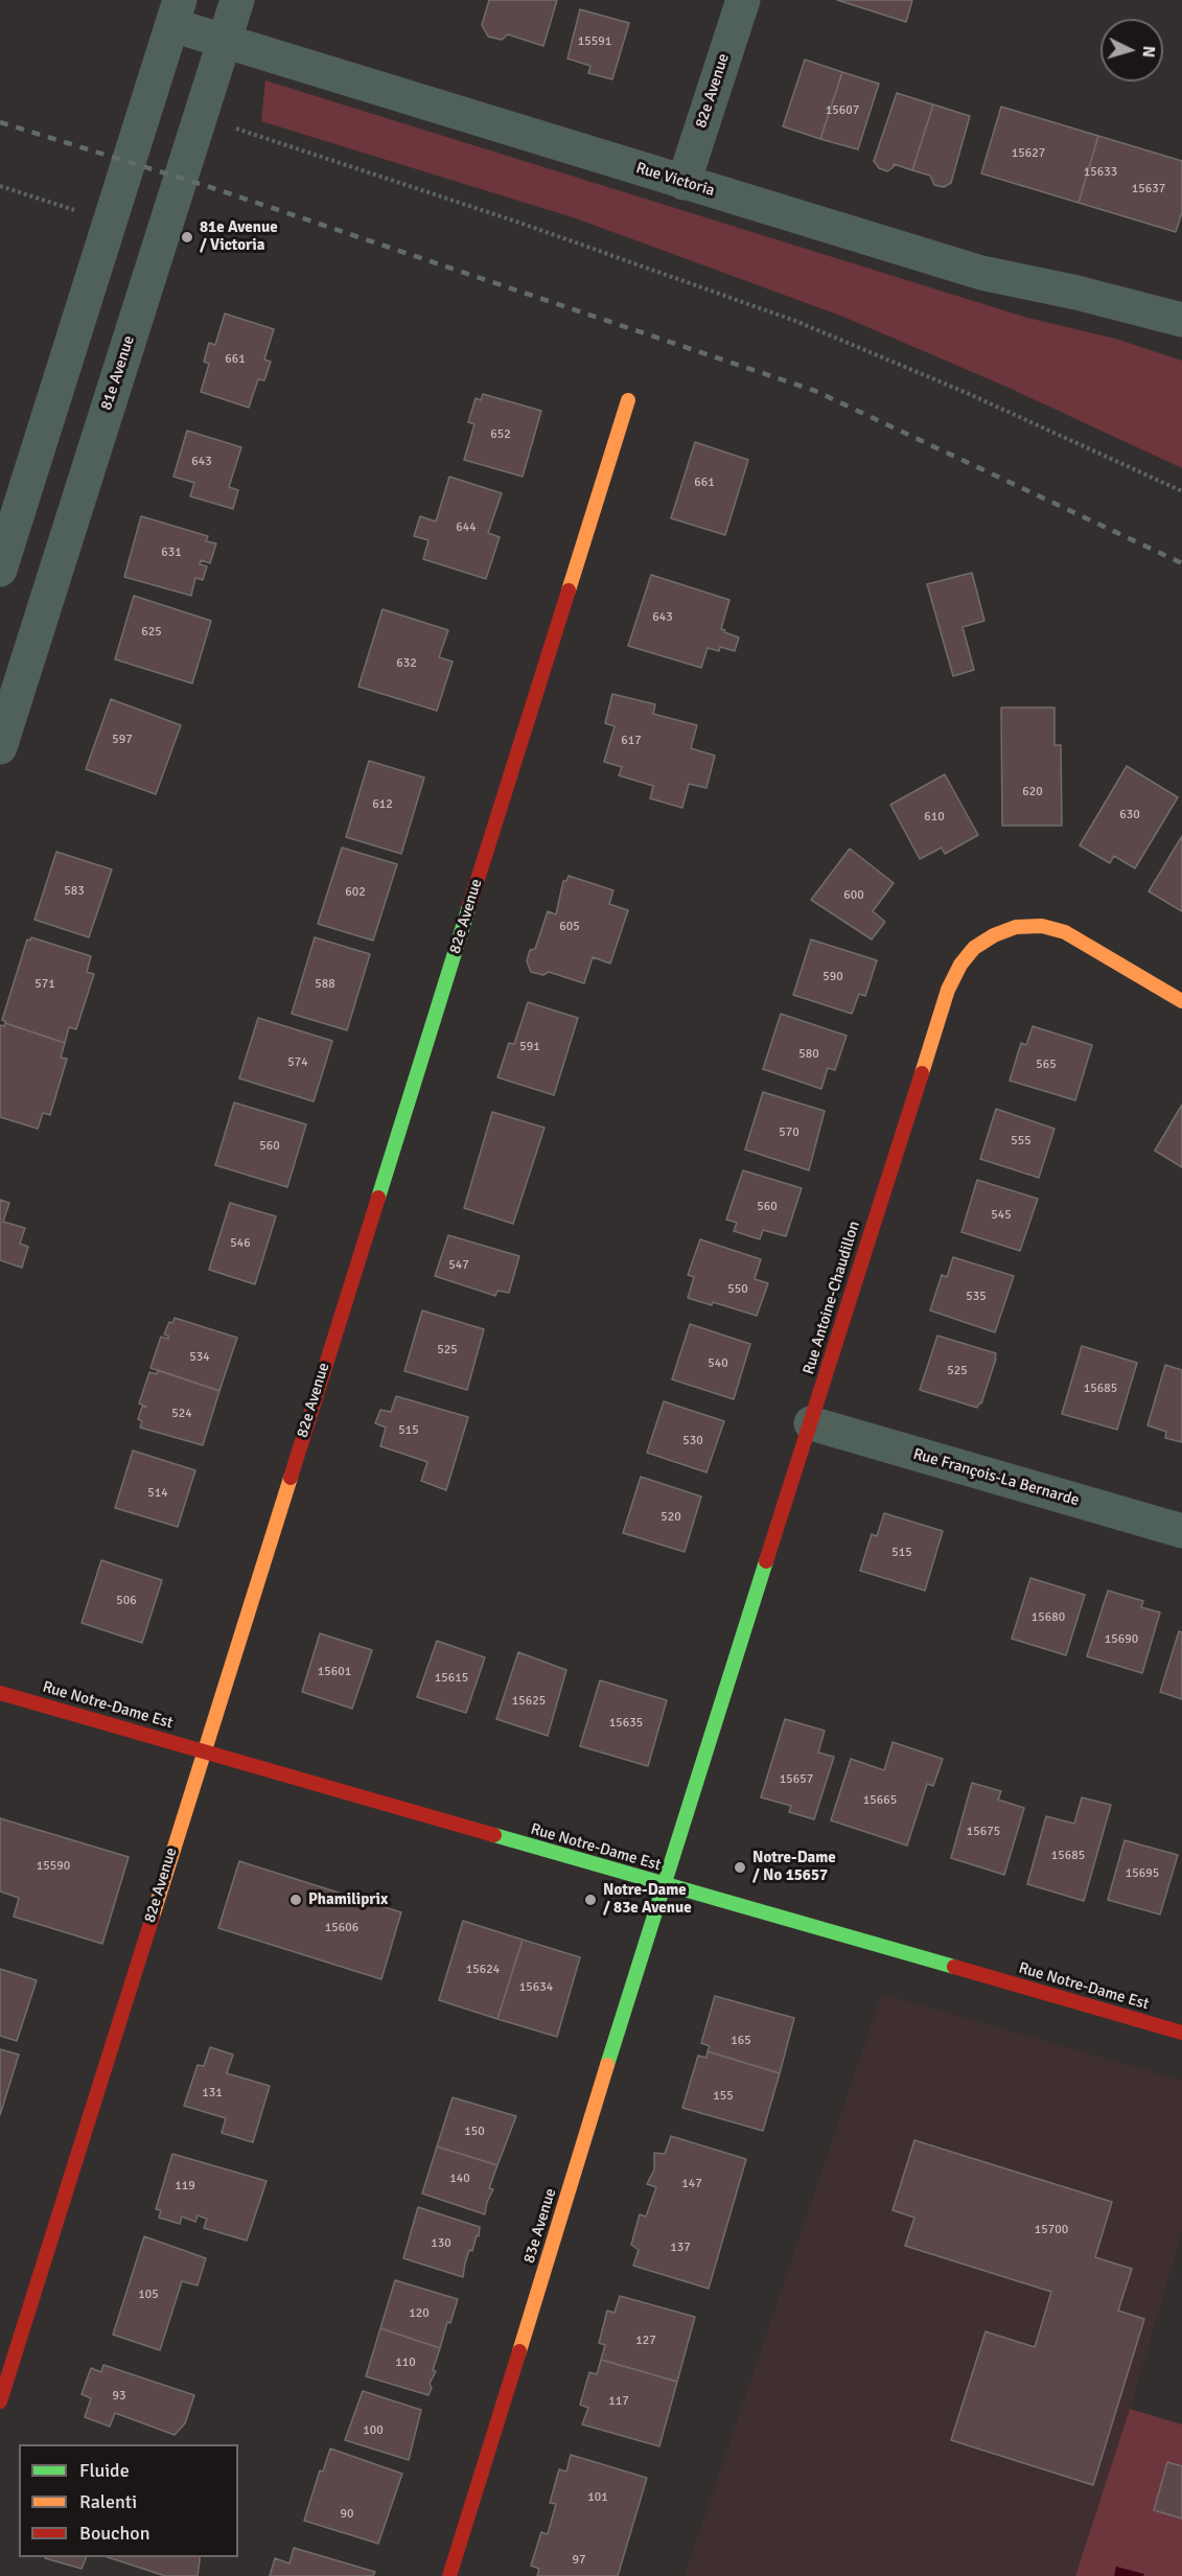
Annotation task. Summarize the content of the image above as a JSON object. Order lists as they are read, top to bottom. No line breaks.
{"streets":{"street":["82e Avenue","Rue Victoria","81e Avenue","Rue Antoine-Chaudillon","Rue François-La Bernarde","Rue Notre-Dame Est","83e Avenue"]},"crossings":[["82e Avenue","Rue Victoria"],["82e Avenue","Rue Notre-Dame Est"],["Rue Victoria","81e Avenue"],["Rue Antoine-Chaudillon","Rue François-La Bernarde"],["Rue Antoine-Chaudillon","Rue Notre-Dame Est"],["Rue Antoine-Chaudillon","83e Avenue"],["Rue Notre-Dame Est","83e Avenue"]],"places":["81e Avenue / Victoria","Notre-Dame / No 15657","Phamiliprix","Notre-Dame / 83e Avenue"],"house_numbers":["15591","15607","15627","15633","15637","661","652","643","661","644","631","643","625","632","597","617","620","612","630","610","583","602","600","605","590","571","588","591","580","574","565","570","555","560","560","545","546","547","550","535","525","534","540","525","15685","524","515","530","514","520","515","506","15680","15690","15601","15615","15625","15635","15657","15665","15675","15685","15590","15695","15606","15624","15634","165","131","155","150","140","147","119","15700","130","137","105","120","127","110","93","117","100","101","90","97"],"legend":["Fluide","Ralenti","Bouchon"],"north":"right"}
